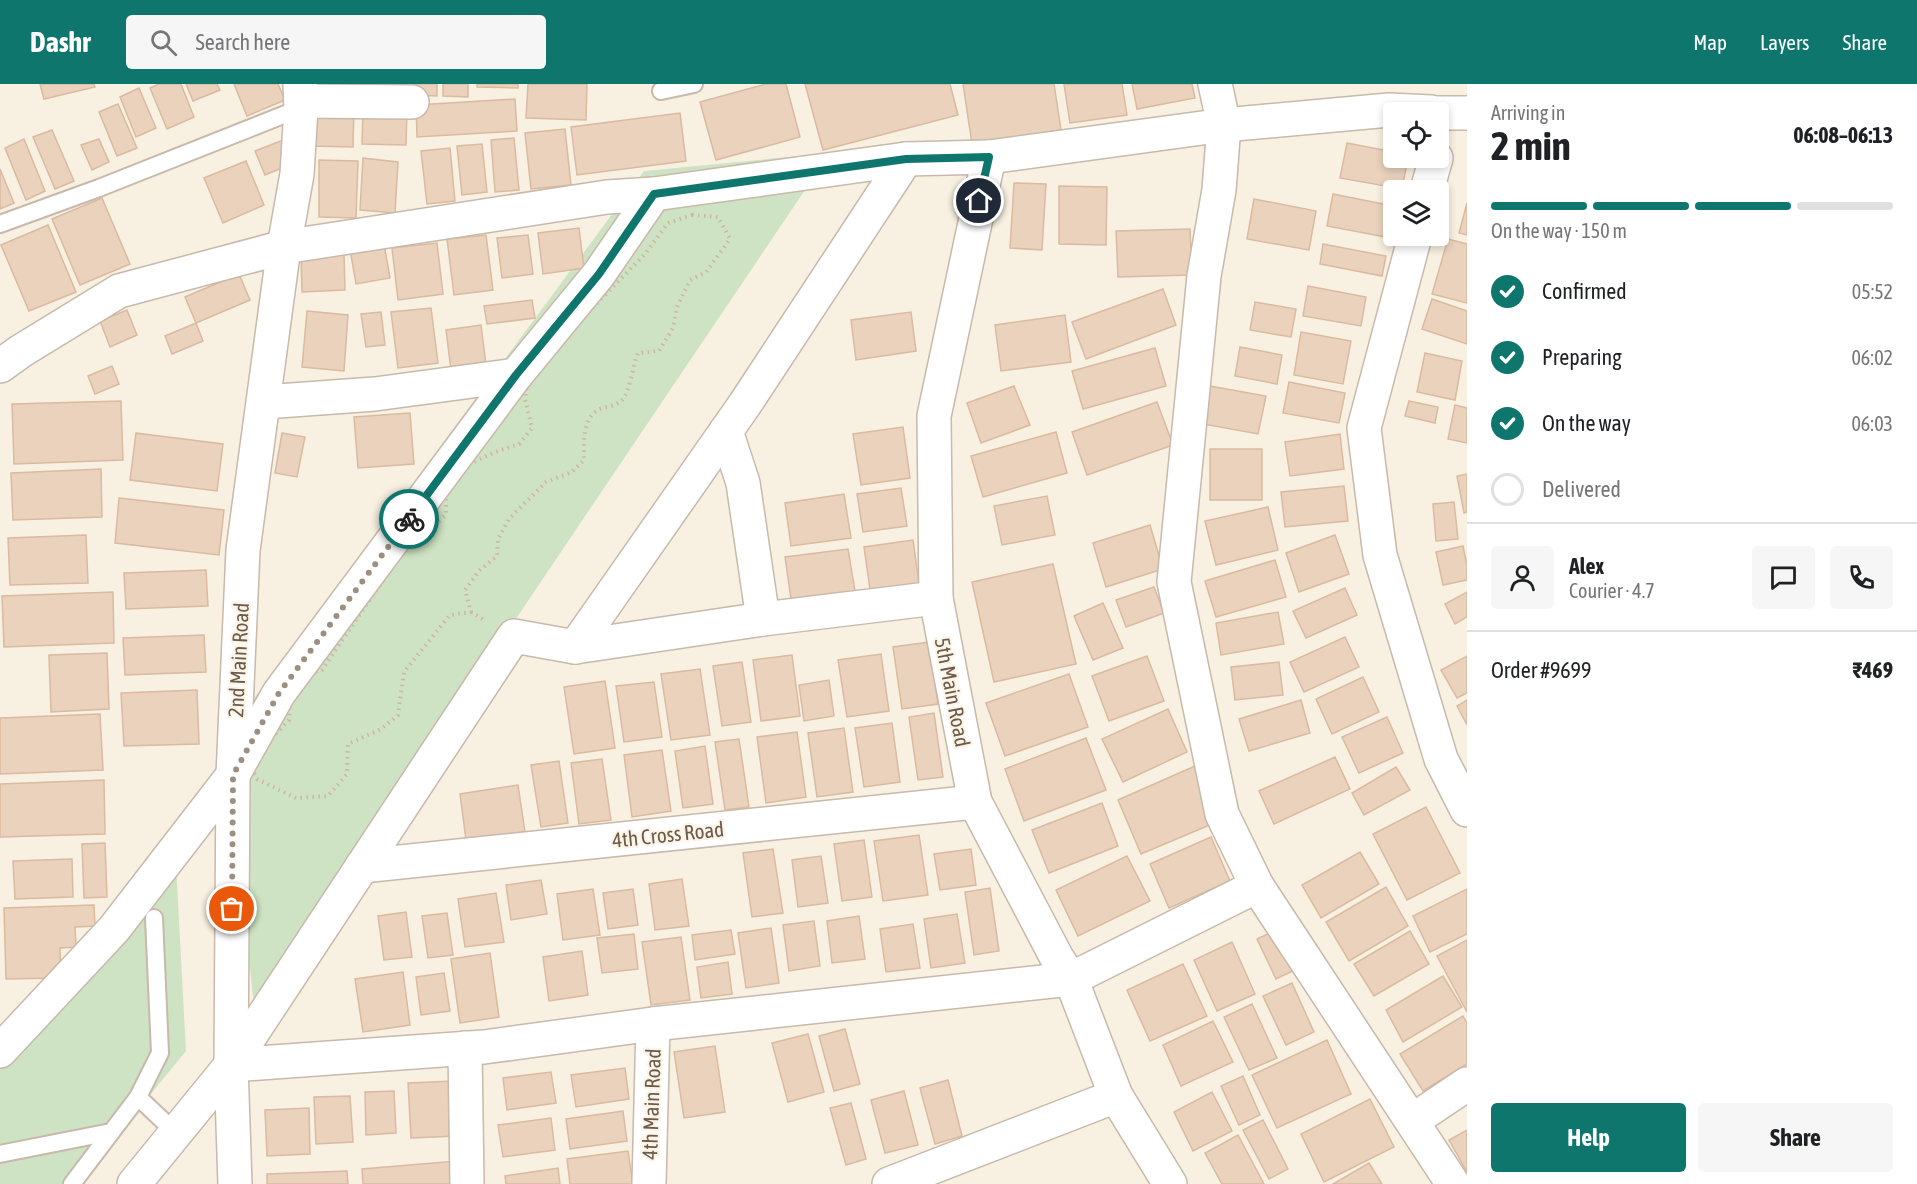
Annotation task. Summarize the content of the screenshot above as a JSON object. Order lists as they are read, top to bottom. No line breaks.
{"streets":{"street":["2nd Main Road","5th Main Road","4th Cross Road","4th Main Road"]},"crossings":[["5th Main Road","4th Cross Road"]],"page":{"header":"Dashr","search":"Search here","nav":["Map","Layers","Share"],"heading":["2 min","Arriving in","06:08–06:13"],"panel":["Alex","Courier · 4.7","Order #9699","₹469"],"bar":"On the way · 150 m","list":[["Confirmed","05:52"],["Preparing","06:02"],["On the way","06:03"],"Delivered"],"buttons":["Help","Share"]}}
